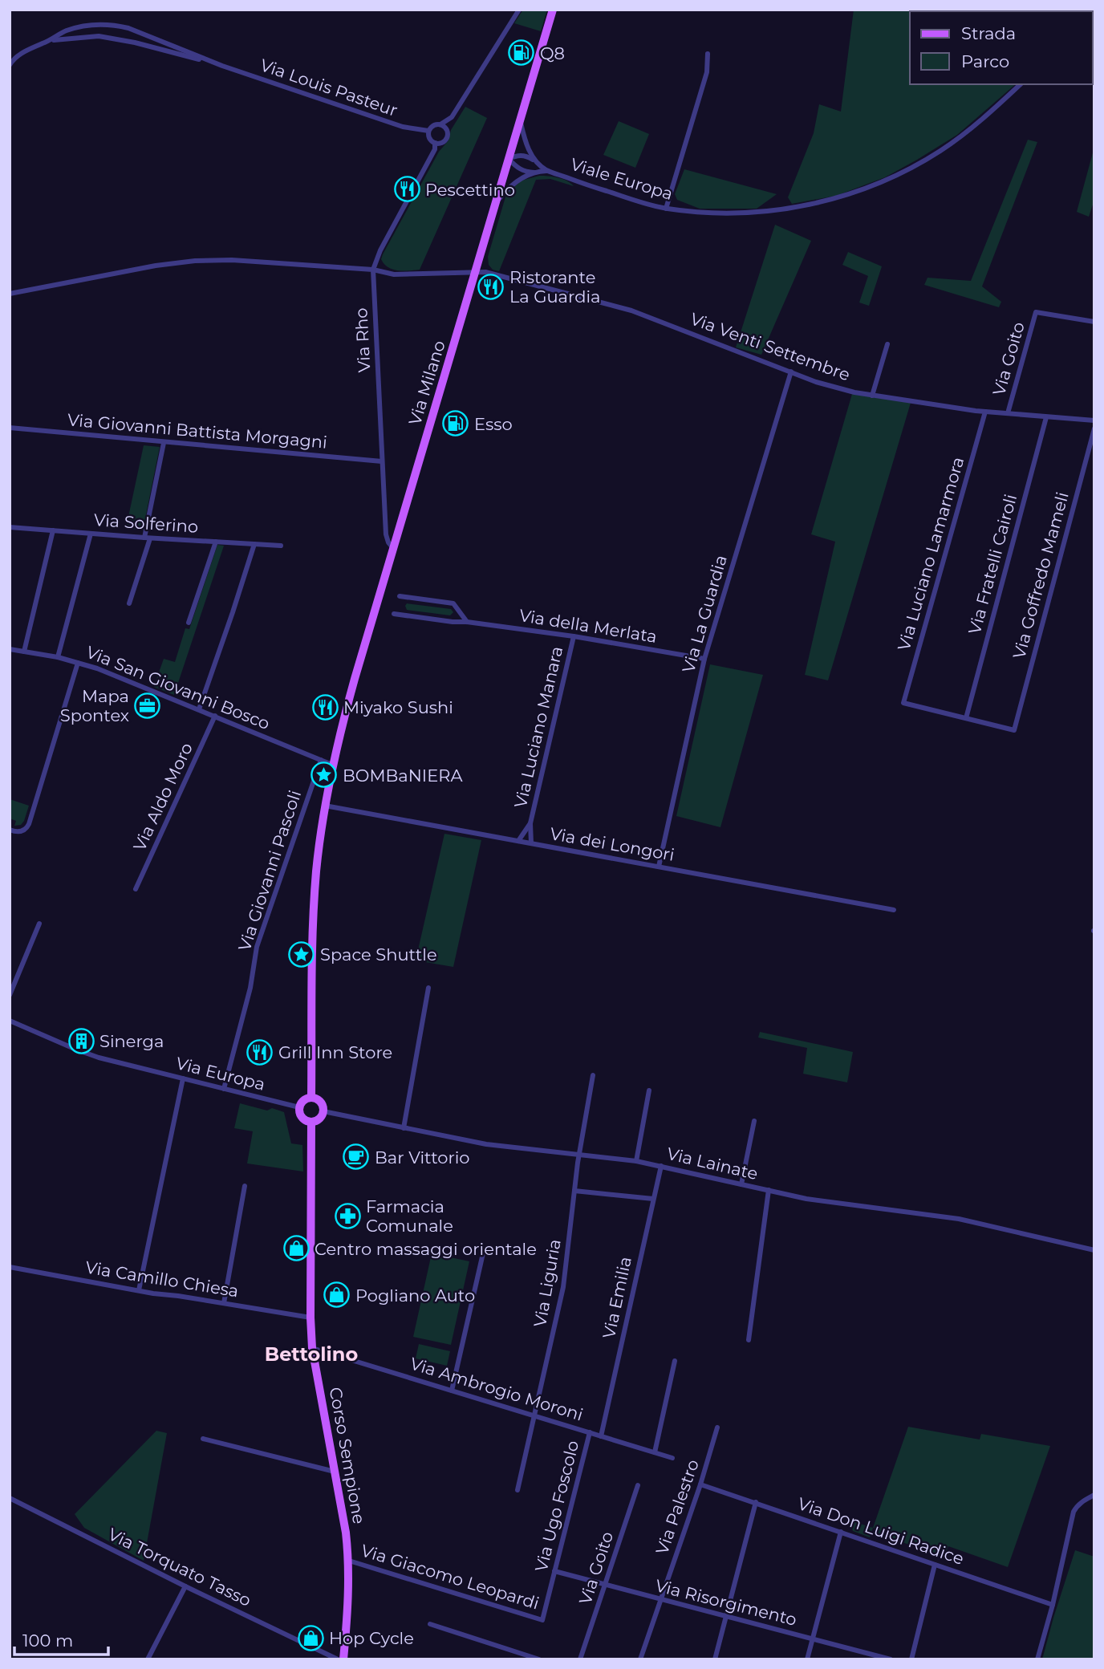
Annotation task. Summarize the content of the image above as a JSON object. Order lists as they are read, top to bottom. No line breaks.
{"streets":{"main road":["Via Milano","Corso Sempione"],"street":["Via Louis Pasteur","Viale Europa","Via Rho","Via Venti Settembre","Via Goito","Via Giovanni Battista Morgagni","Via Solferino","Via Luciano Lamarmora","Via Fratelli Cairoli","Via Goffredo Mameli","Via La Guardia","Via della Merlata","Via San Giovanni Bosco","Via Luciano Manara","Via Aldo Moro","Via dei Longori","Via Giovanni Pascoli","Via Europa","Via Lainate","Via Camillo Chiesa","Via Liguria","Via Emilia","Via Ambrogio Moroni","Via Ugo Foscolo","Via Palestro","Via Don Luigi Radice","Via Torquato Tasso","Via Giacomo Leopardi","Via Risorgimento"]},"crossings":[["Via Louis Pasteur","Via Rho"],["Viale Europa","Via Milano"],["Via Rho","Via Venti Settembre"],["Via Rho","Via Milano"],["Via Rho","Via Giovanni Battista Morgagni"],["Via Venti Settembre","Via Goito"],["Via Venti Settembre","Via Milano"],["Via Venti Settembre","Via Luciano Lamarmora"],["Via Venti Settembre","Via Fratelli Cairoli"],["Via Venti Settembre","Via La Guardia"],["Via Goito","Via Risorgimento"],["Via Milano","Via San Giovanni Bosco"],["Via Luciano Lamarmora","Via Fratelli Cairoli"],["Via Luciano Lamarmora","Via Goffredo Mameli"],["Via Fratelli Cairoli","Via Goffredo Mameli"],["Via La Guardia","Via della Merlata"],["Via La Guardia","Via dei Longori"],["Via della Merlata","Via Luciano Manara"],["Via San Giovanni Bosco","Via Aldo Moro"],["Via San Giovanni Bosco","Via Giovanni Pascoli"],["Via Luciano Manara","Via dei Longori"],["Via Giovanni Pascoli","Via Europa"],["Via Europa","Via Lainate"],["Via Europa","Corso Sempione"],["Via Lainate","Via Liguria"],["Via Lainate","Via Emilia"],["Via Lainate","Corso Sempione"],["Via Camillo Chiesa","Corso Sempione"],["Via Liguria","Via Ambrogio Moroni"],["Via Emilia","Via Ambrogio Moroni"],["Via Ambrogio Moroni","Corso Sempione"],["Via Ambrogio Moroni","Via Ugo Foscolo"],["Corso Sempione","Via Giacomo Leopardi"],["Via Ugo Foscolo","Via Giacomo Leopardi"],["Via Ugo Foscolo","Via Risorgimento"],["Via Palestro","Via Don Luigi Radice"],["Via Palestro","Via Risorgimento"]],"districts":["Bettolino"],"places":{"fuel station":["Q8","Esso"],"restaurant":["Pescettino","Ristorante La Guardia","Miyako Sushi","Grill Inn Store"],"office":["Mapa Spontex"],"place":["BOMBaNIERA","Space Shuttle"],"building":["Sinerga"],"cafe":["Bar Vittorio"],"pharmacy":["Farmacia Comunale"],"shop":["Centro massaggi orientale","Pogliano Auto","Hop Cycle"]},"legend":["Strada","Parco"],"scale_bar":"100 m"}
